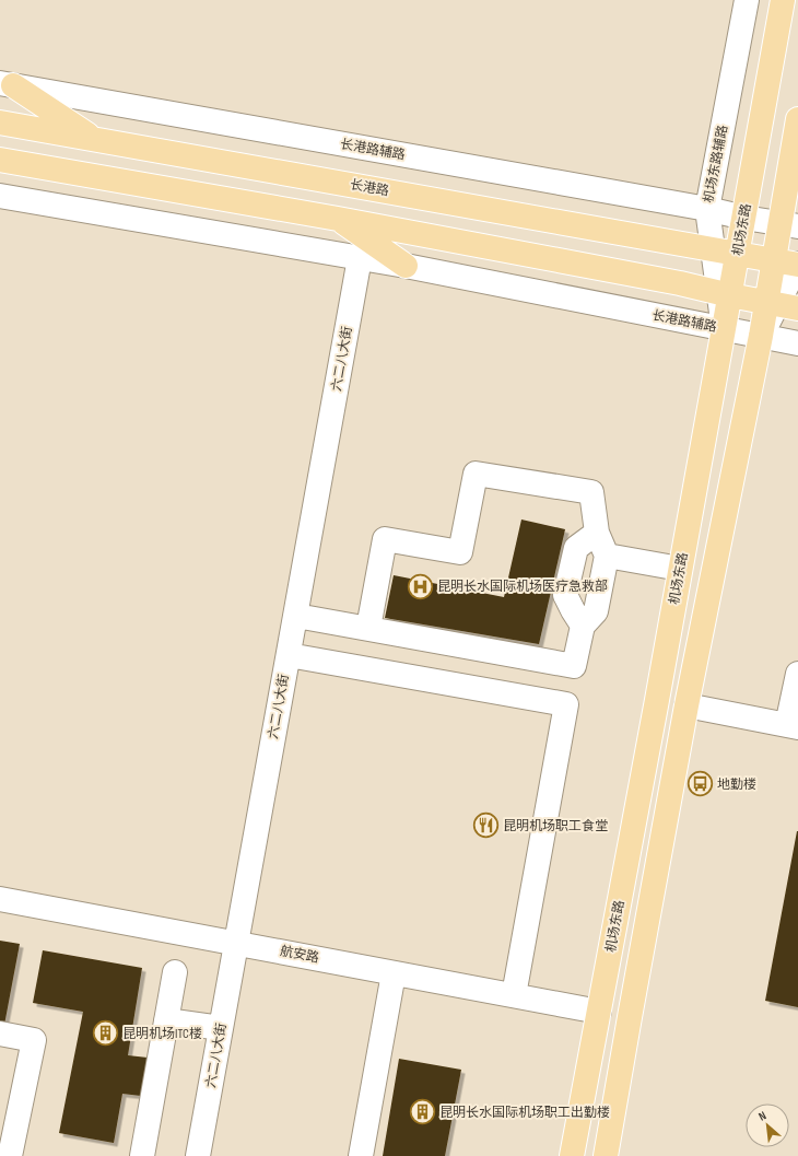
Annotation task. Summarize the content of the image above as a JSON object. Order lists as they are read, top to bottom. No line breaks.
{"streets":{"main road":["长港路","机场东路"],"street":["长港路辅路","机场东路辅路","六二八大街","航安路"]},"crossings":[["长港路辅路","机场东路辅路"],["长港路辅路","机场东路"],["长港路辅路","六二八大街"],["机场东路辅路","长港路"],["机场东路辅路","机场东路"],["长港路","机场东路"],["机场东路","航安路"],["六二八大街","航安路"]],"places":{"hospital":["昆明长水国际机场医疗急救部"],"bus stop":["地勤楼"],"restaurant":["昆明机场职工食堂"],"building":["昆明机场ITC楼","昆明长水国际机场职工出勤楼"]},"north":"top left"}
